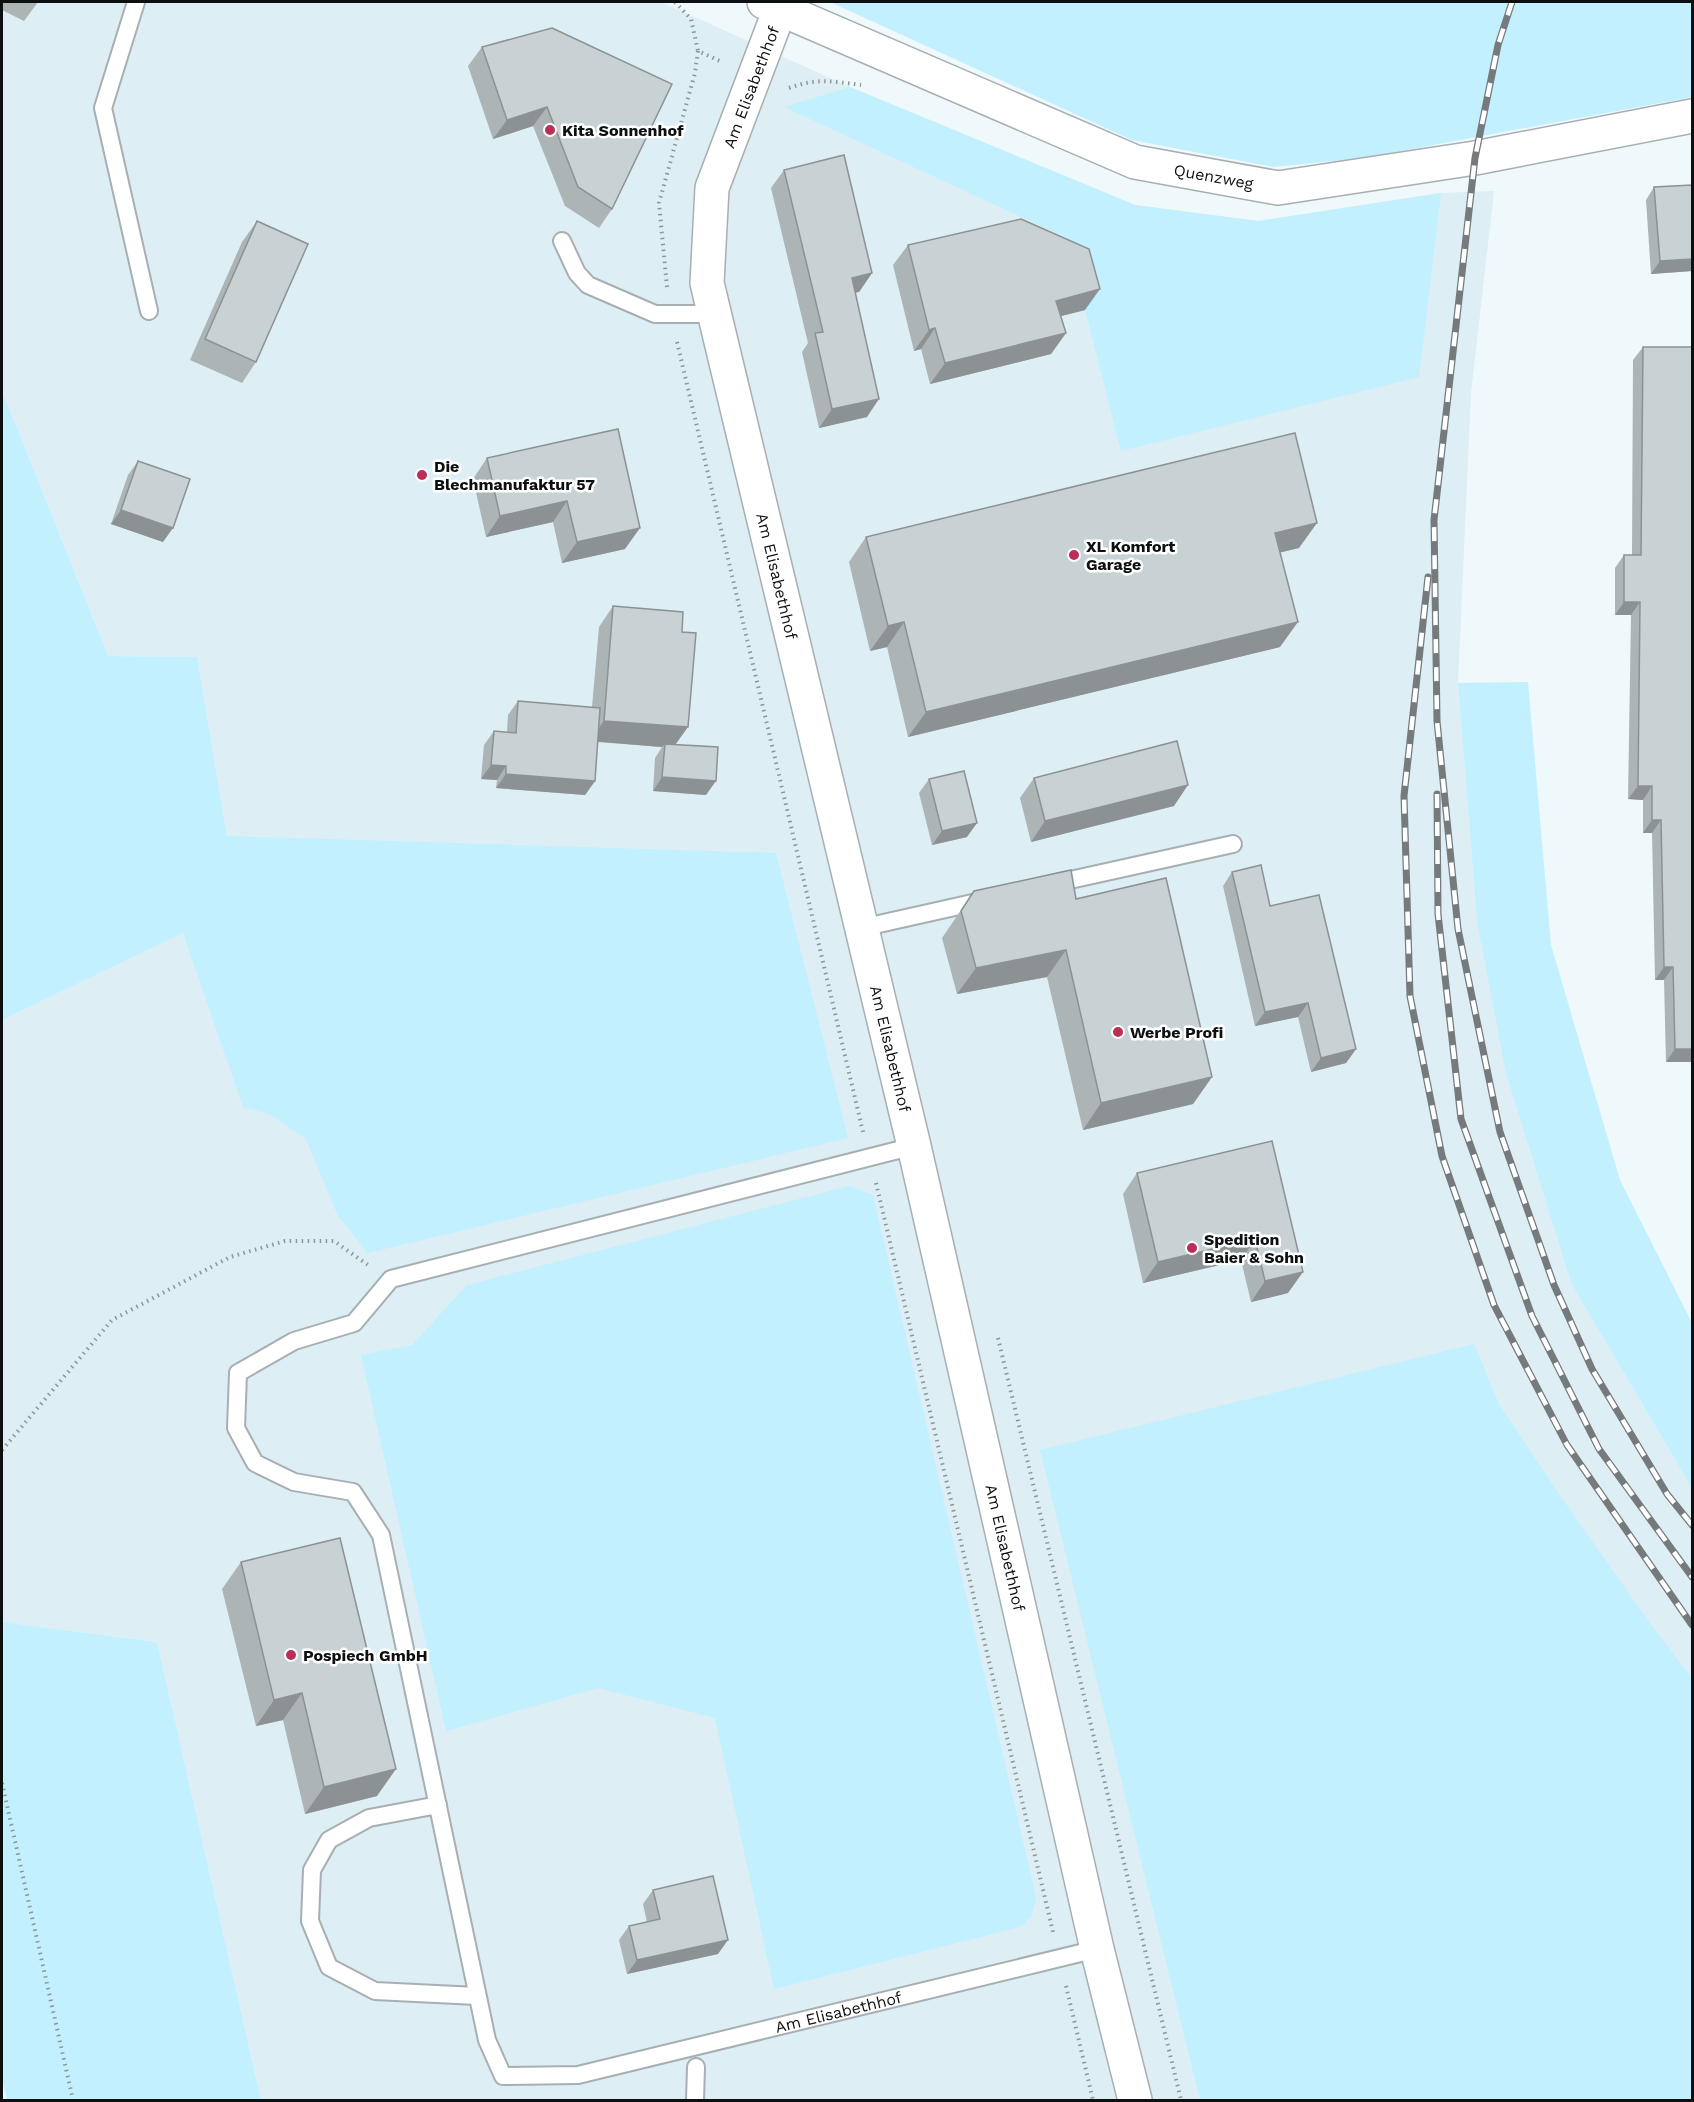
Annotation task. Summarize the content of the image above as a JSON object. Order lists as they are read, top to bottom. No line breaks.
{"streets":{"street":["Am Elisabethhof","Quenzweg"]},"crossings":[["Am Elisabethhof","Quenzweg"]],"places":["Kita Sonnenhof","Die Blechmanufaktur 57","XL Komfort Garage","Werbe Profi","Spedition Baier & Sohn","Pospiech GmbH"]}
